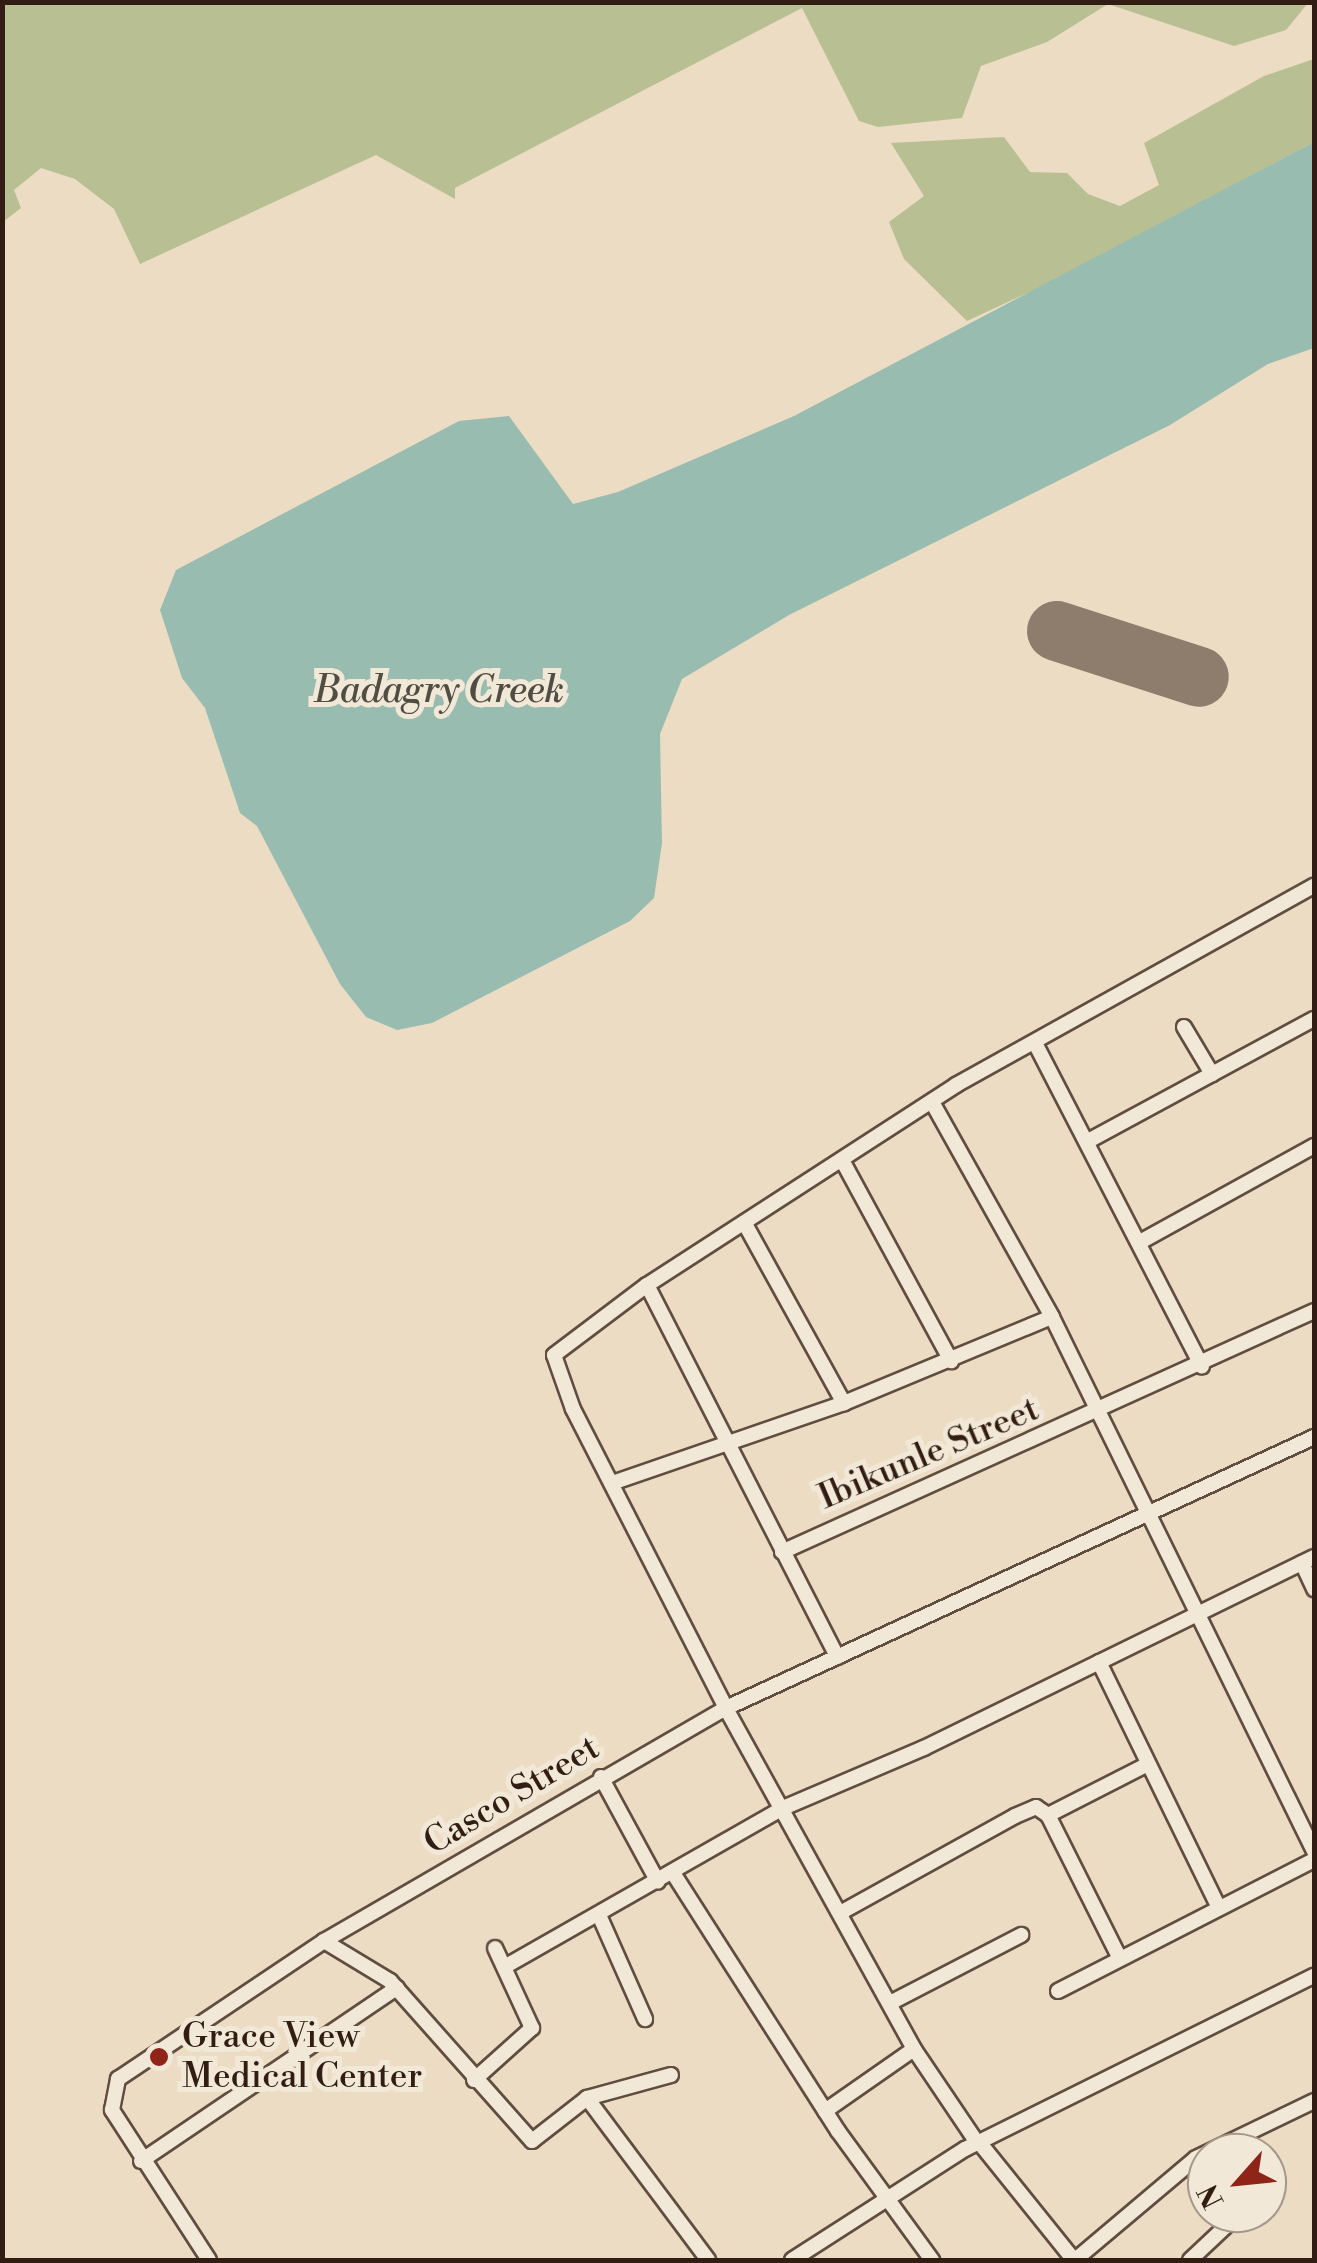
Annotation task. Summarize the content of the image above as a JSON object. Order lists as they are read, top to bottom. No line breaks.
{"streets":{"street":["Ibikunle Street","Casco Street"]},"water":["Badagry Creek"],"places":["Grace View Medical Center"],"north":"bottom left"}
